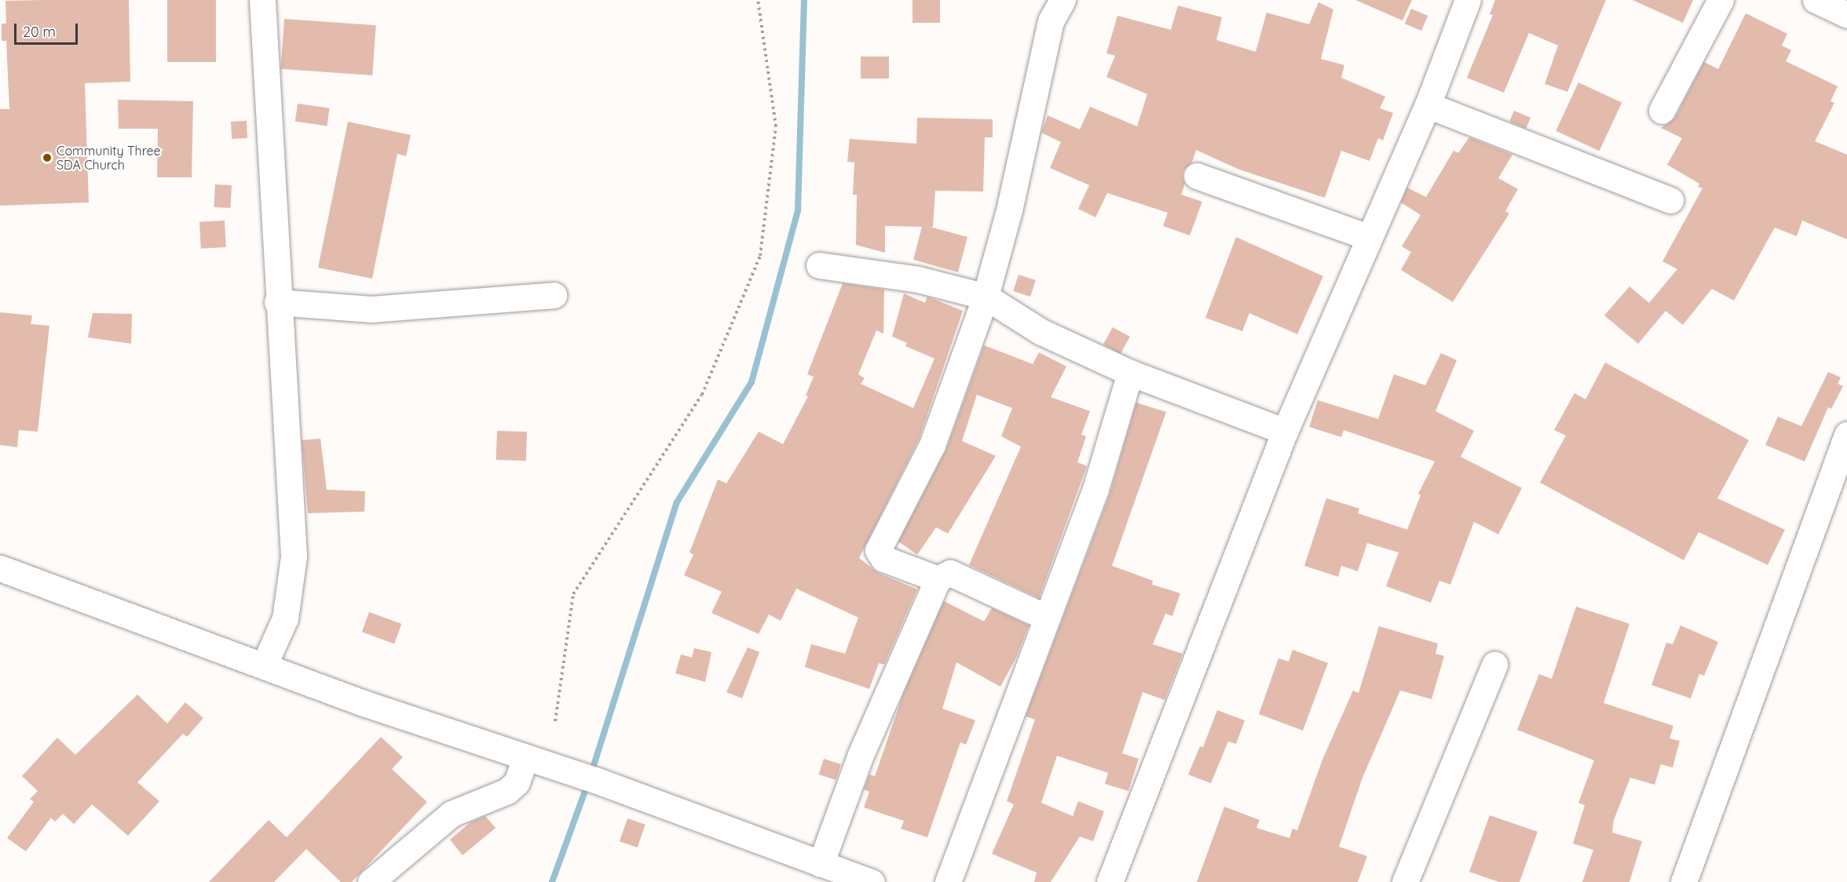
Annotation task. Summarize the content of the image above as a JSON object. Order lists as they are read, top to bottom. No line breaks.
{"places":["Community Three SDA Church"],"scale_bar":"20 m"}
